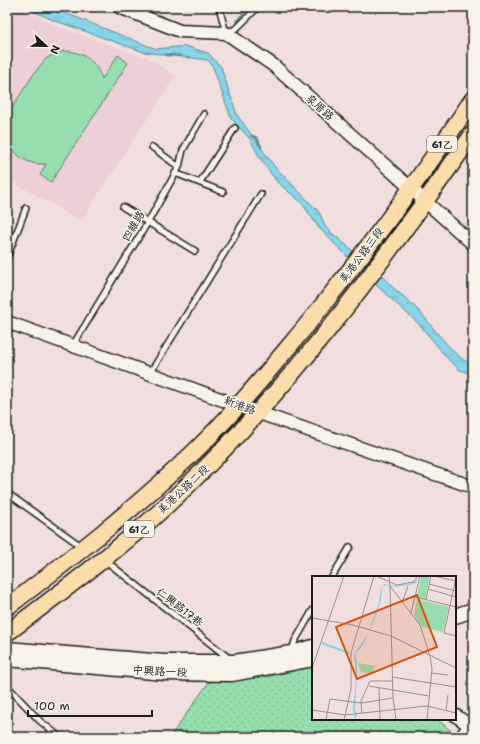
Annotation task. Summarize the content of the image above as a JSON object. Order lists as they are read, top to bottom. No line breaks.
{"streets":{"main road":["61乙","美港公路三段","美港公路二段","中興路一段"],"street":["泉厝路","新港路"],"lane":["四維路","仁興路17巷"]},"crossings":[["泉厝路","美港公路三段"],["四維路","新港路"],["美港公路三段","新港路"],["美港公路三段","美港公路二段"],["新港路","美港公路二段"],["美港公路二段","仁興路17巷"],["仁興路17巷","中興路一段"]],"scale_bar":"100 m","north":"right"}
